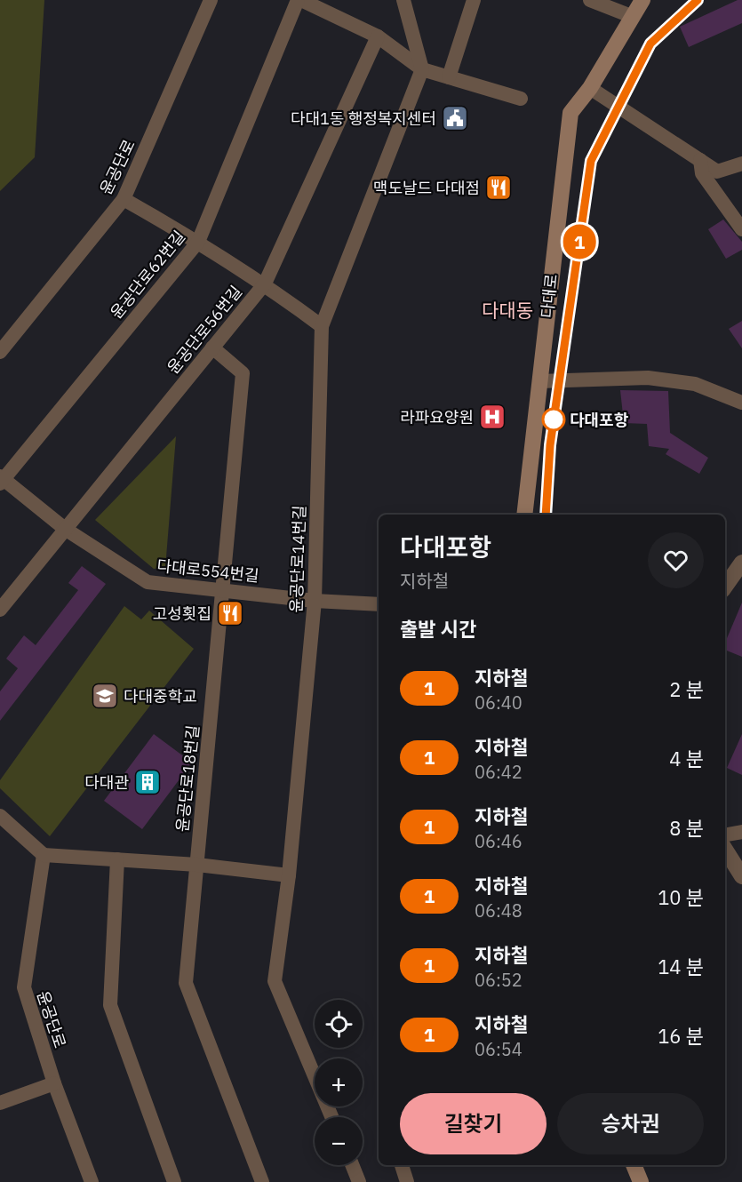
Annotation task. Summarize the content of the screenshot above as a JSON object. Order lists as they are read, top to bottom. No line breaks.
{"streets":{"main road":["다대로"],"street":["윤공단로","윤공단로62번길","윤공단로56번길","윤공단로14번길","다대로554번길","윤공단로18번길"]},"crossings":[["윤공단로62번길","다대로554번길"],["윤공단로56번길","다대로554번길"],["윤공단로56번길","윤공단로18번길"],["윤공단로14번길","다대로554번길"],["다대로554번길","윤공단로18번길"]],"districts":["다대동"],"places":{"public building":["다대1동 행정복지센터"],"restaurant":["맥도날드 다대점","고성횟집"],"hospital":["라파요양원"],"other":["다대포항"],"school or university":["다대중학교"],"building":["다대관"]},"lines":["metro line 1"],"page":{"on_map":"1","heading":[["다대포항","지하철"],"출발 시간"],"list":[{"mark":"1","name":"지하철","note":"06:40","value":"2 분"},{"mark":"1","name":"지하철","note":"06:42","value":"4 분"},{"mark":"1","name":"지하철","note":"06:46","value":"8 분"},{"mark":"1","name":"지하철","note":"06:48","value":"10 분"},{"mark":"1","name":"지하철","note":"06:52","value":"14 분"},{"mark":"1","name":"지하철","note":"06:54","value":"16 분"}],"map_buttons":["+","−"],"buttons":["길찾기","승차권"]}}
